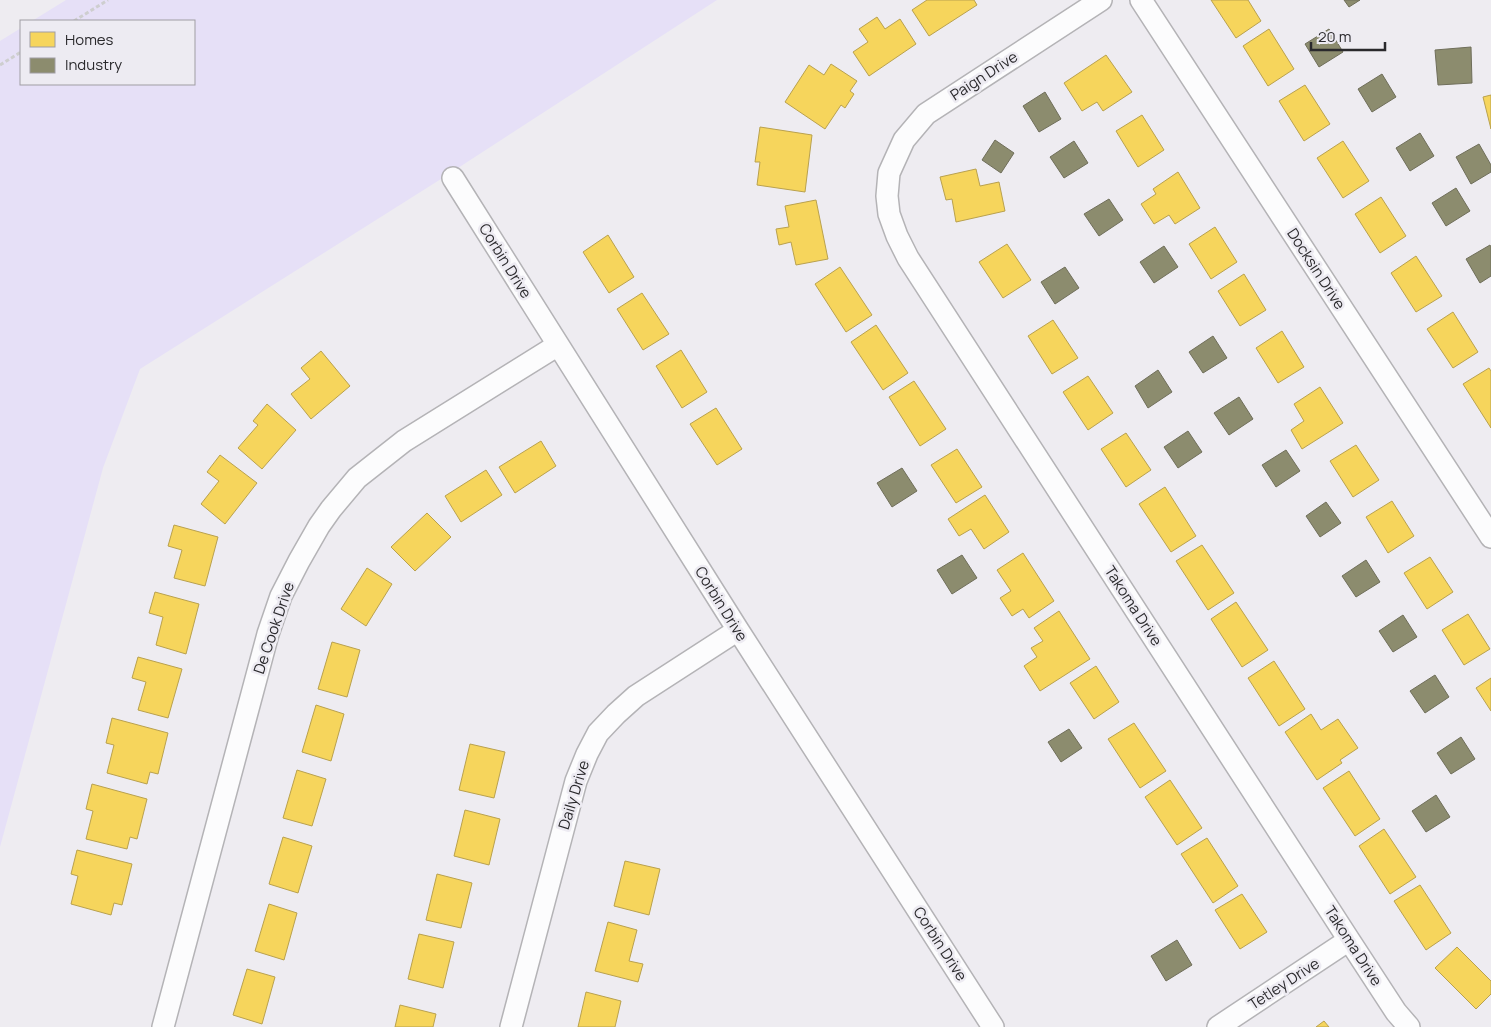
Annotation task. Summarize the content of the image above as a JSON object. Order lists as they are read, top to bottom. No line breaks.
{"streets":{"street":["Paign Drive","Corbin Drive","Docksin Drive","Takoma Drive","De Cook Drive","Daily Drive","Tetley Drive"]},"crossings":[["Paign Drive","Takoma Drive"],["Corbin Drive","De Cook Drive"],["Corbin Drive","Daily Drive"],["Takoma Drive","Tetley Drive"]],"legend":["Homes","Industry"],"scale_bar":"20 m"}
